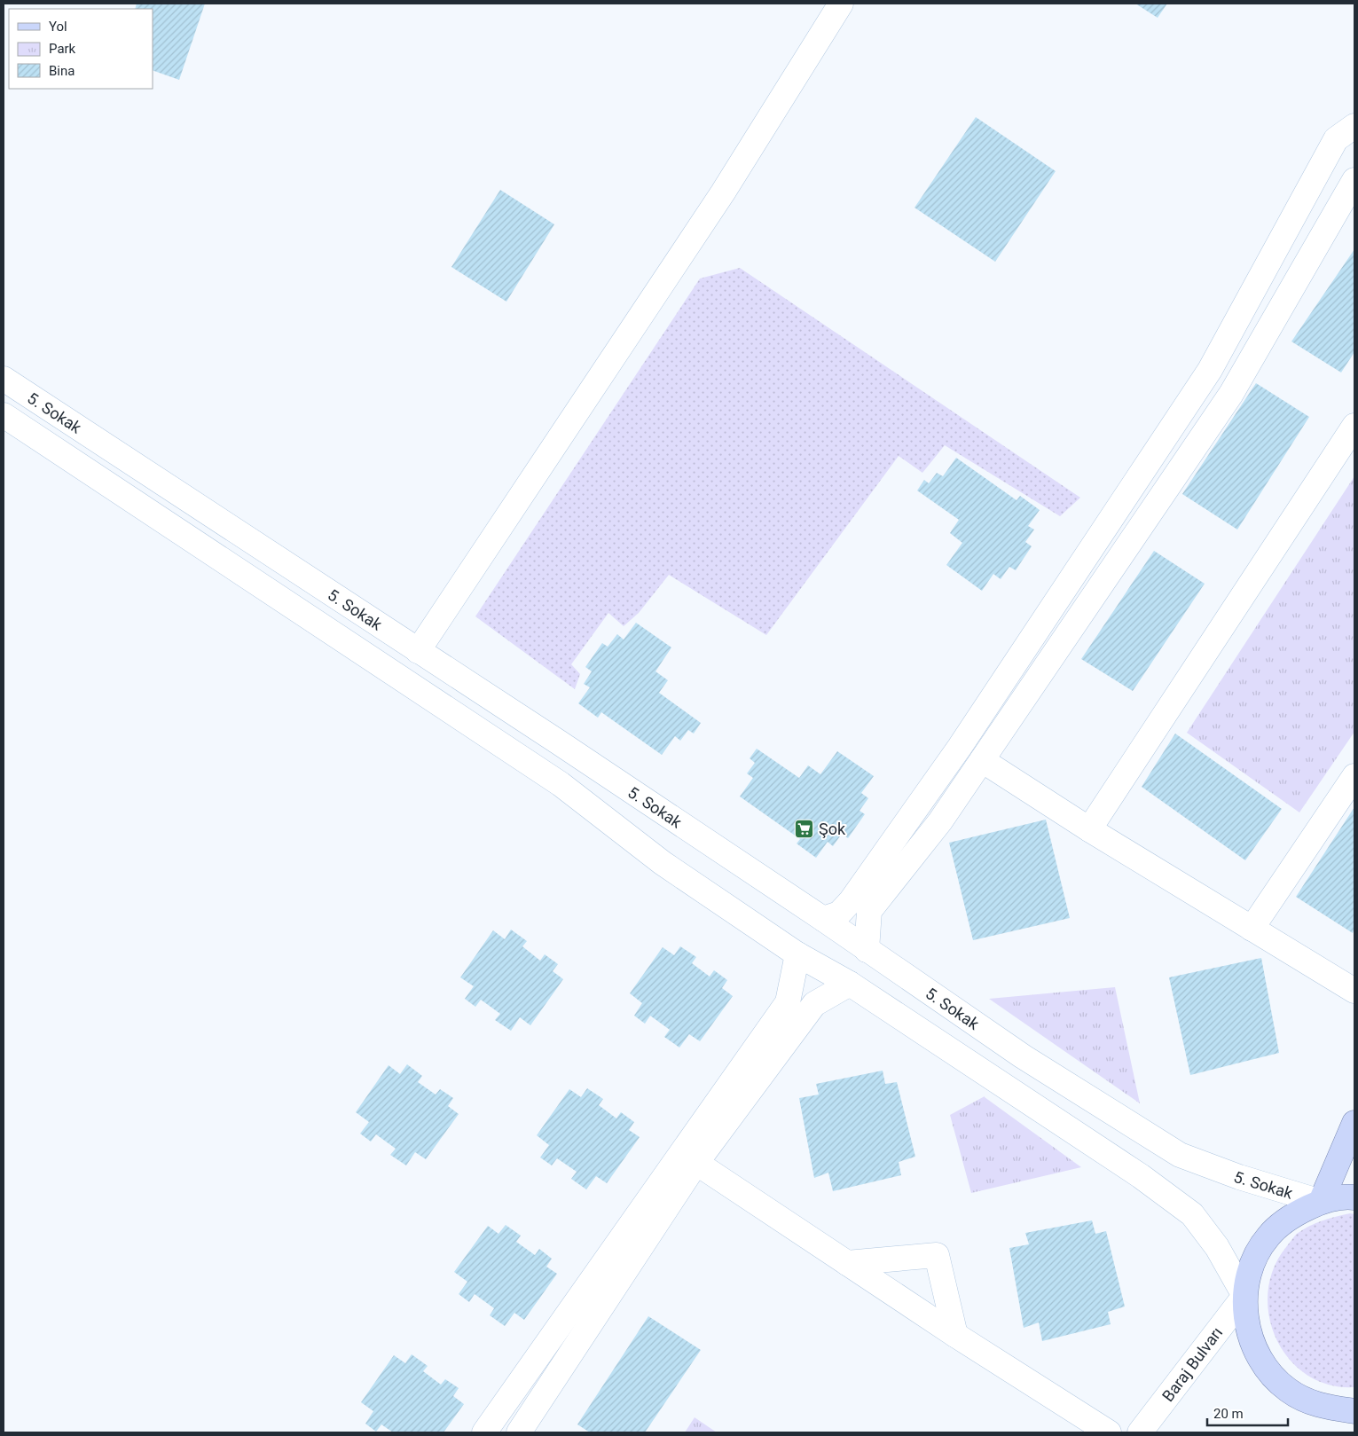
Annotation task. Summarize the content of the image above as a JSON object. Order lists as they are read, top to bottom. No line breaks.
{"streets":{"street":["5. Sokak","Baraj Bulvarı"]},"crossings":[["5. Sokak","Baraj Bulvarı"]],"places":{"supermarket":["Şok"]},"legend":["Yol","Park","Bina"],"scale_bar":"20 m"}
